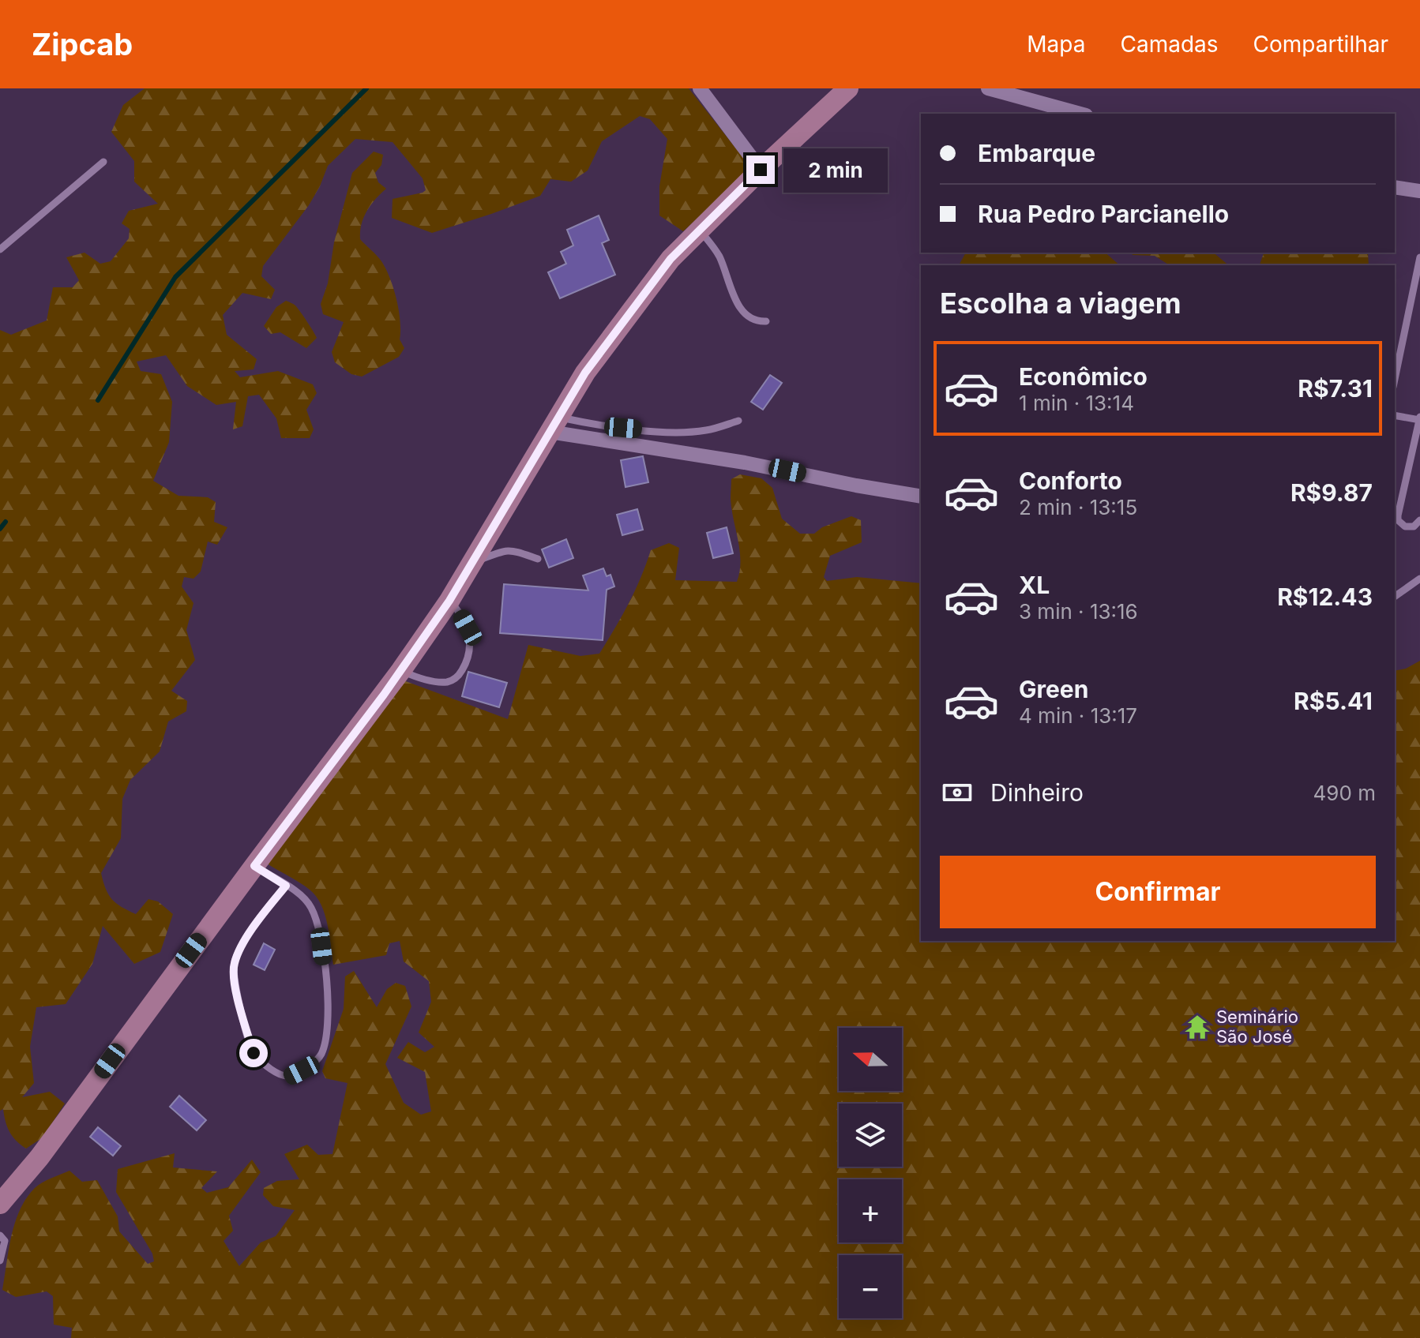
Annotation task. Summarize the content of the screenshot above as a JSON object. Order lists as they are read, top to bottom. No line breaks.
{"places":{"temple":["Seminário São José"]},"north":"left","page":{"header":"Zipcab","nav":["Mapa","Camadas","Compartilhar"],"banner":["Embarque","Rua Pedro Parcianello"],"bubble":"2 min","heading":"Escolha a viagem","list":[{"name":"Econômico","note":"1 min · 13:14","value":"R$7.31"},{"name":"Conforto","note":"2 min · 13:15","value":"R$9.87"},{"name":"XL","note":"3 min · 13:16","value":"R$12.43"},{"name":"Green","note":"4 min · 13:17","value":"R$5.41"}],"pay":["Dinheiro","490 m"],"buttons":"Confirmar","map_buttons":["+","−"]}}
